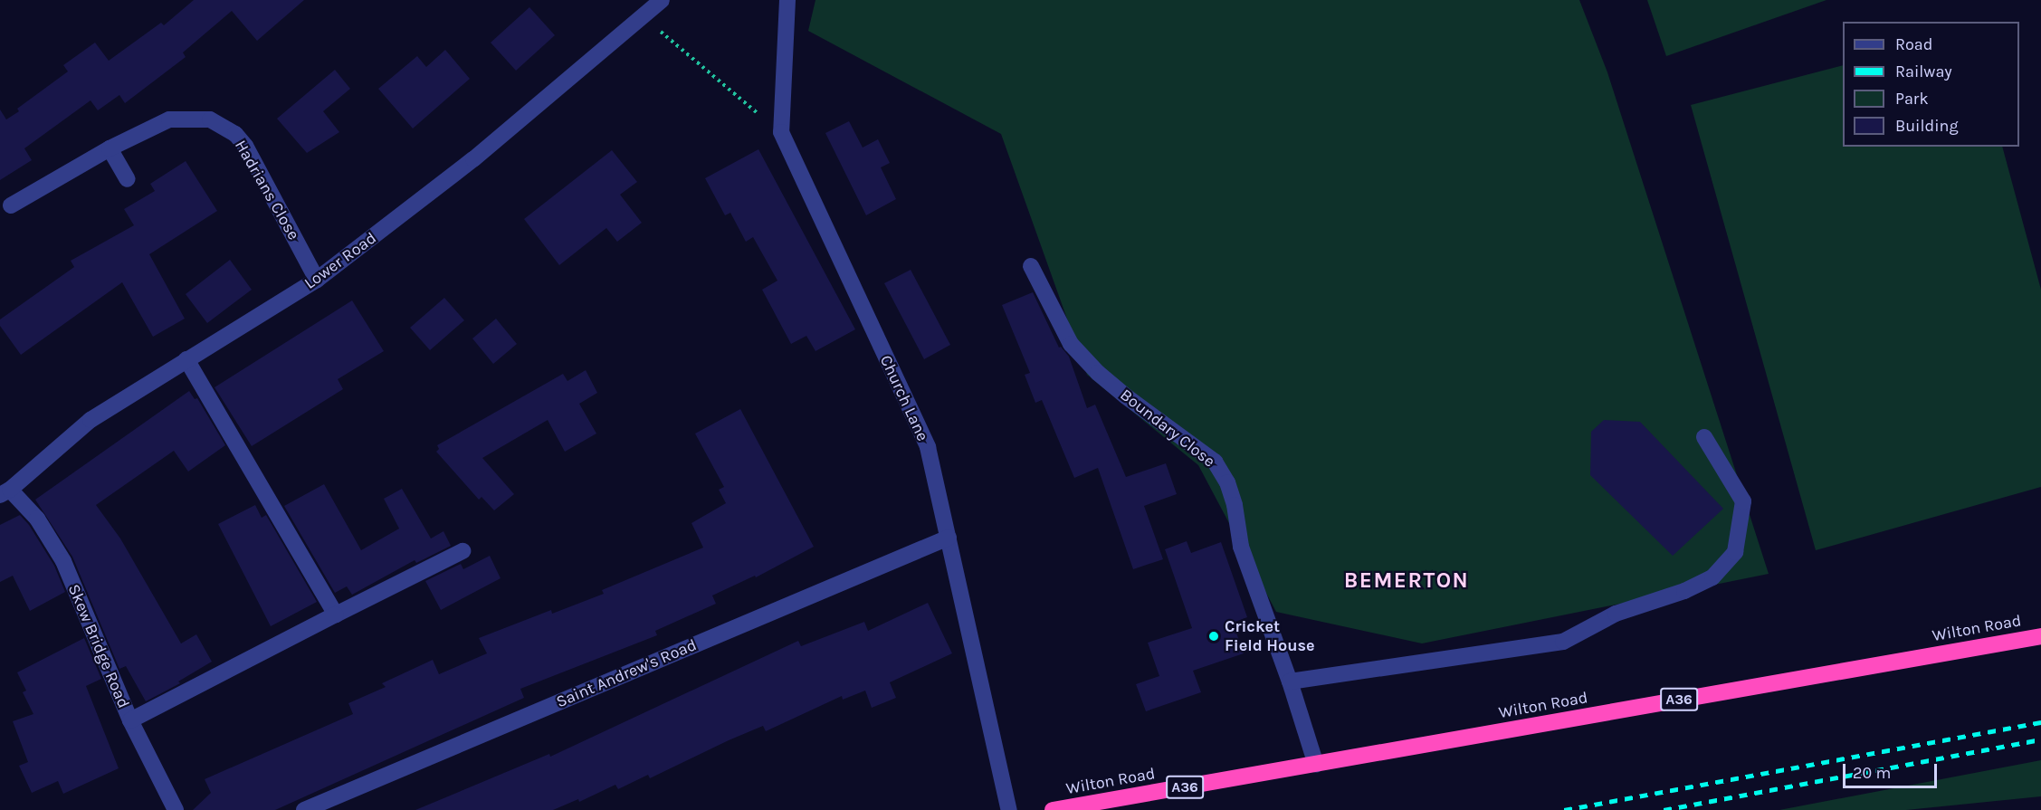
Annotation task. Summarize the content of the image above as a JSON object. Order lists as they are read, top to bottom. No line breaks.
{"streets":{"highway":["Wilton Road","A36"],"street":["Hadrians Close","Lower Road","Church Lane","Boundary Close","Skew Bridge Road","Saint Andrew's Road"]},"crossings":[["Hadrians Close","Lower Road"],["Lower Road","Skew Bridge Road"],["Church Lane","Saint Andrew's Road"],["Boundary Close","Wilton Road"]],"districts":["BEMERTON"],"places":["Cricket Field House"],"legend":["Road","Railway","Park","Building"],"scale_bar":"20 m"}
